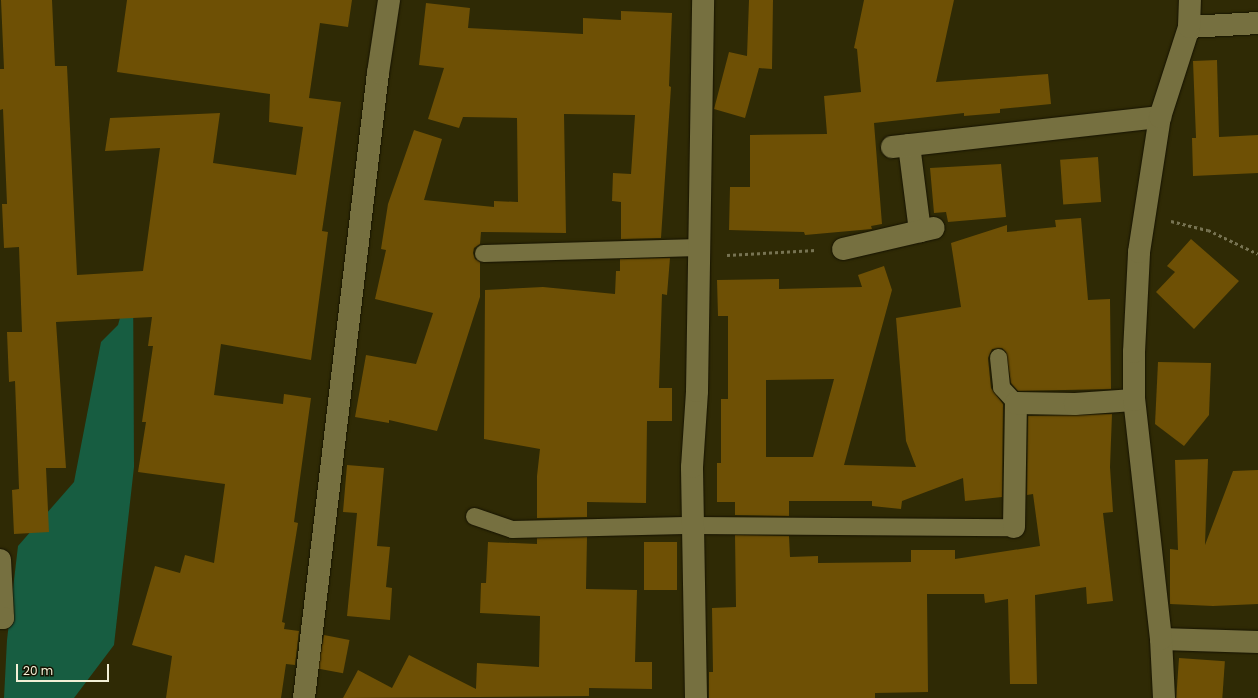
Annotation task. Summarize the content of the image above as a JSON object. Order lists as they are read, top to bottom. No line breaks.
{"scale_bar":"20 m"}
